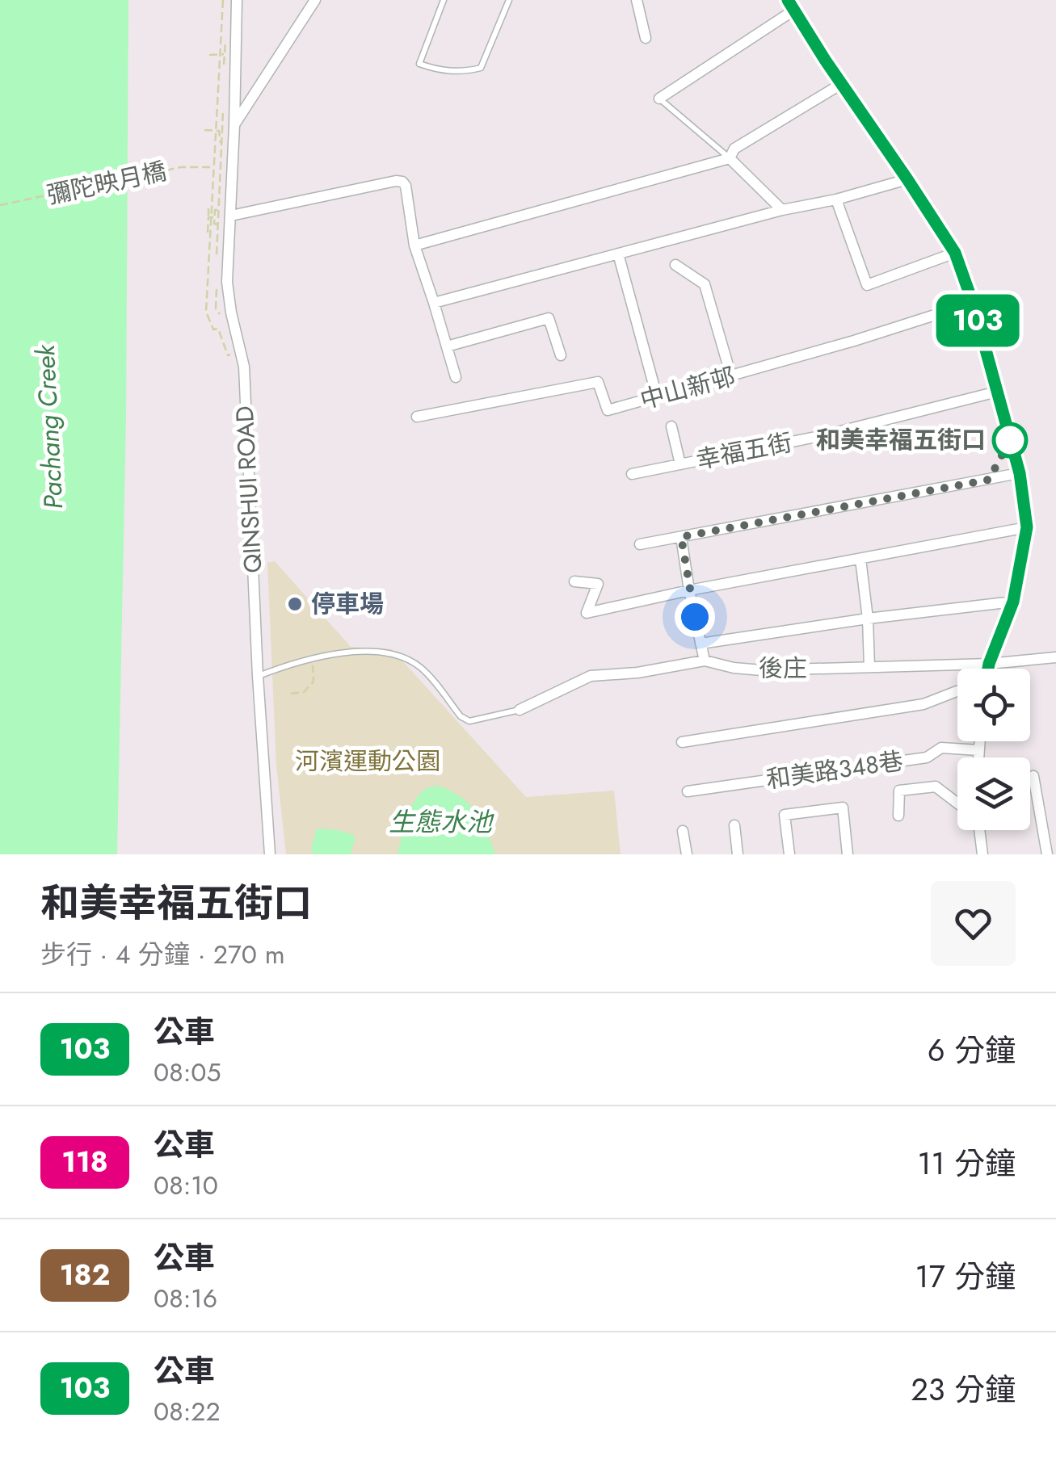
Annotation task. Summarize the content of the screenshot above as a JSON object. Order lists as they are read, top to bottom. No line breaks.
{"streets":{"street":["中山新邨","幸福五街","QINSHUI ROAD","後庄","和美路348巷"],"path":["彌陀映月橋"]},"water":["Pachang Creek","生態水池"],"parks":["河濱運動公園"],"places":["和美幸福五街口","停車場"],"lines":["bus line 103"],"page":{"on_map":"103","heading":["和美幸福五街口","步行 · 4 分鐘 · 270 m"],"list":[{"mark":"103","name":"公車","note":"08:05","value":"6 分鐘"},{"mark":"118","name":"公車","note":"08:10","value":"11 分鐘"},{"mark":"182","name":"公車","note":"08:16","value":"17 分鐘"},{"mark":"103","name":"公車","note":"08:22","value":"23 分鐘"}]}}
